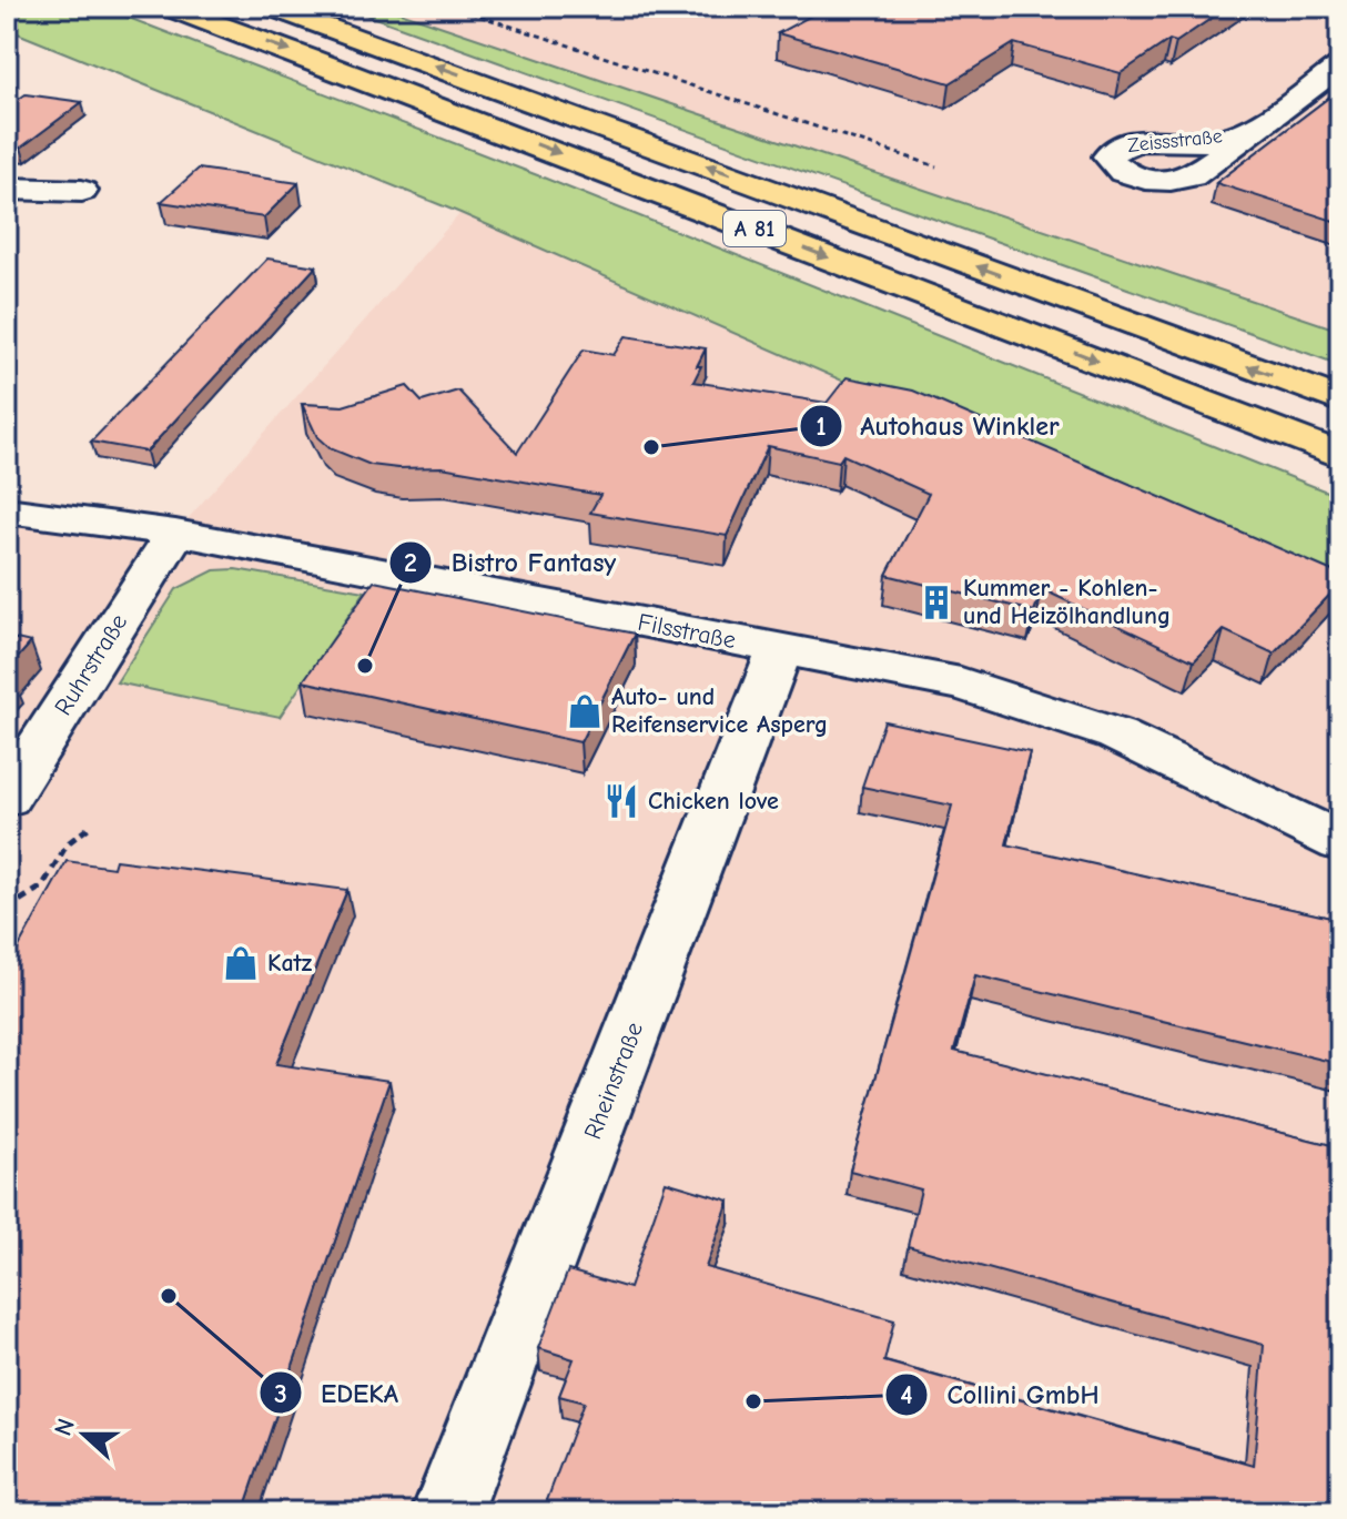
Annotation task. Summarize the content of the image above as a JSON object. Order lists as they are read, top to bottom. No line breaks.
{"streets":{"highway":["A 81"],"street":["Zeissstraße","Filsstraße","Ruhrstraße","Rheinstraße"]},"crossings":[["Filsstraße","Ruhrstraße"],["Filsstraße","Rheinstraße"]],"places":{"other":["Autohaus Winkler","Bistro Fantasy","EDEKA","Collini GmbH"],"building":["Kummer - Kohlen- und Heizölhandlung"],"shop":["Auto- und Reifenservice Asperg","Katz"],"restaurant":["Chicken love"]},"north":"left"}
